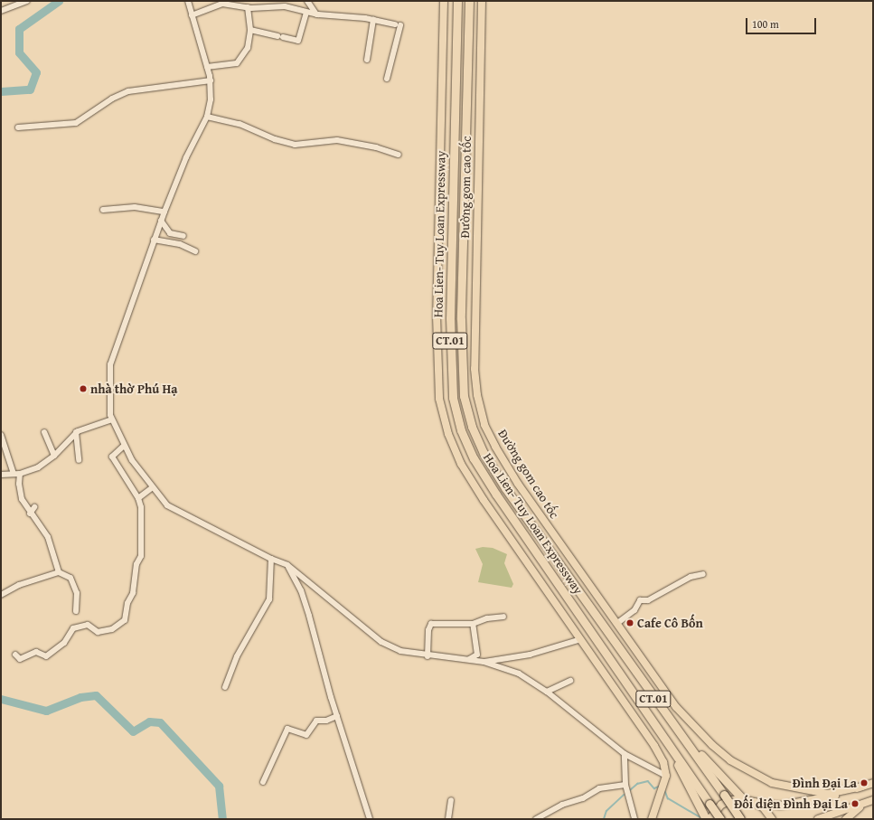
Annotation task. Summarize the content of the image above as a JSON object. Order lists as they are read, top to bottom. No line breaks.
{"streets":{"highway":["Hoa Lien- Tuy Loan Expressway","CT.01"],"main road":["Đường gom cao tốc"]},"places":["nhà thờ Phú Hạ","Cafe Cô Bốn","Đình Đại La","Đối diện Đình Đại La"],"scale_bar":"100 m"}
